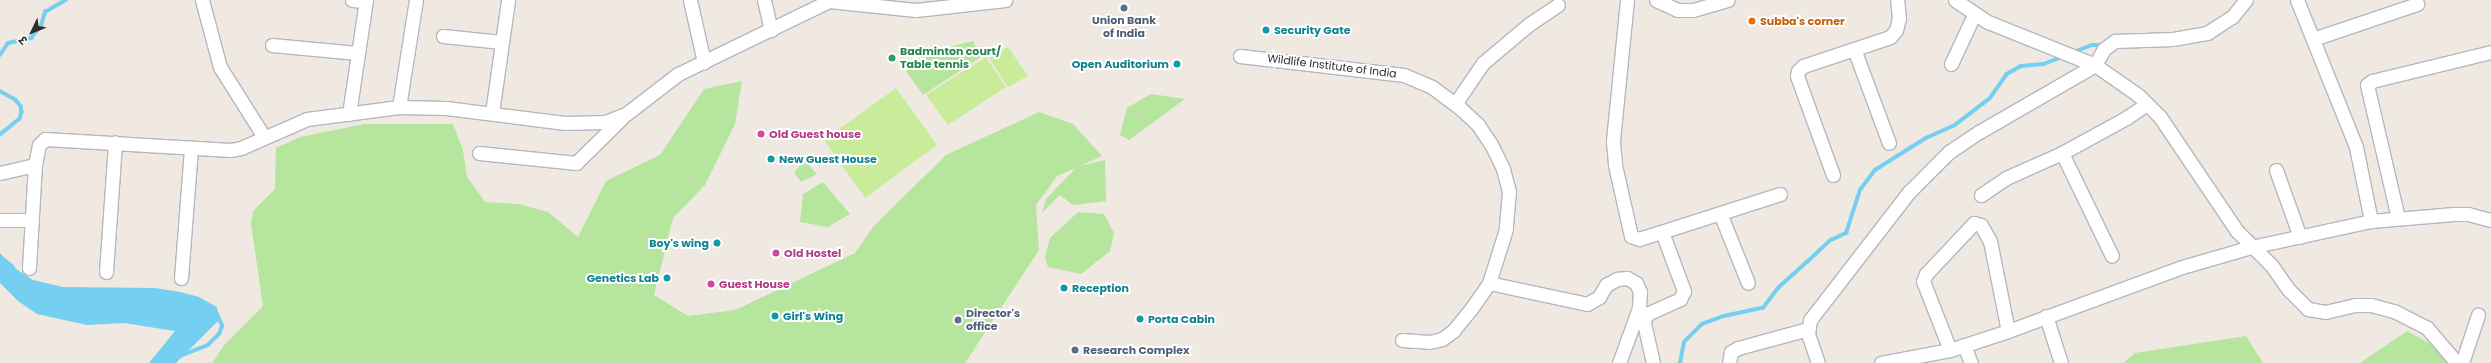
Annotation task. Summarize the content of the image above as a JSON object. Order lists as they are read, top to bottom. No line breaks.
{"streets":{"street":["Wildlife Institute of India"]},"places":["Union Bank of India","Subba's corner","Security Gate","Badminton court/ Table tennis","Open Auditorium","Old Guest house","New Guest House","Boy's wing","Old Hostel","Genetics Lab","Guest House","Reception","Girl's Wing","Porta Cabin","Director's office","Research Complex"],"north":"bottom left"}
